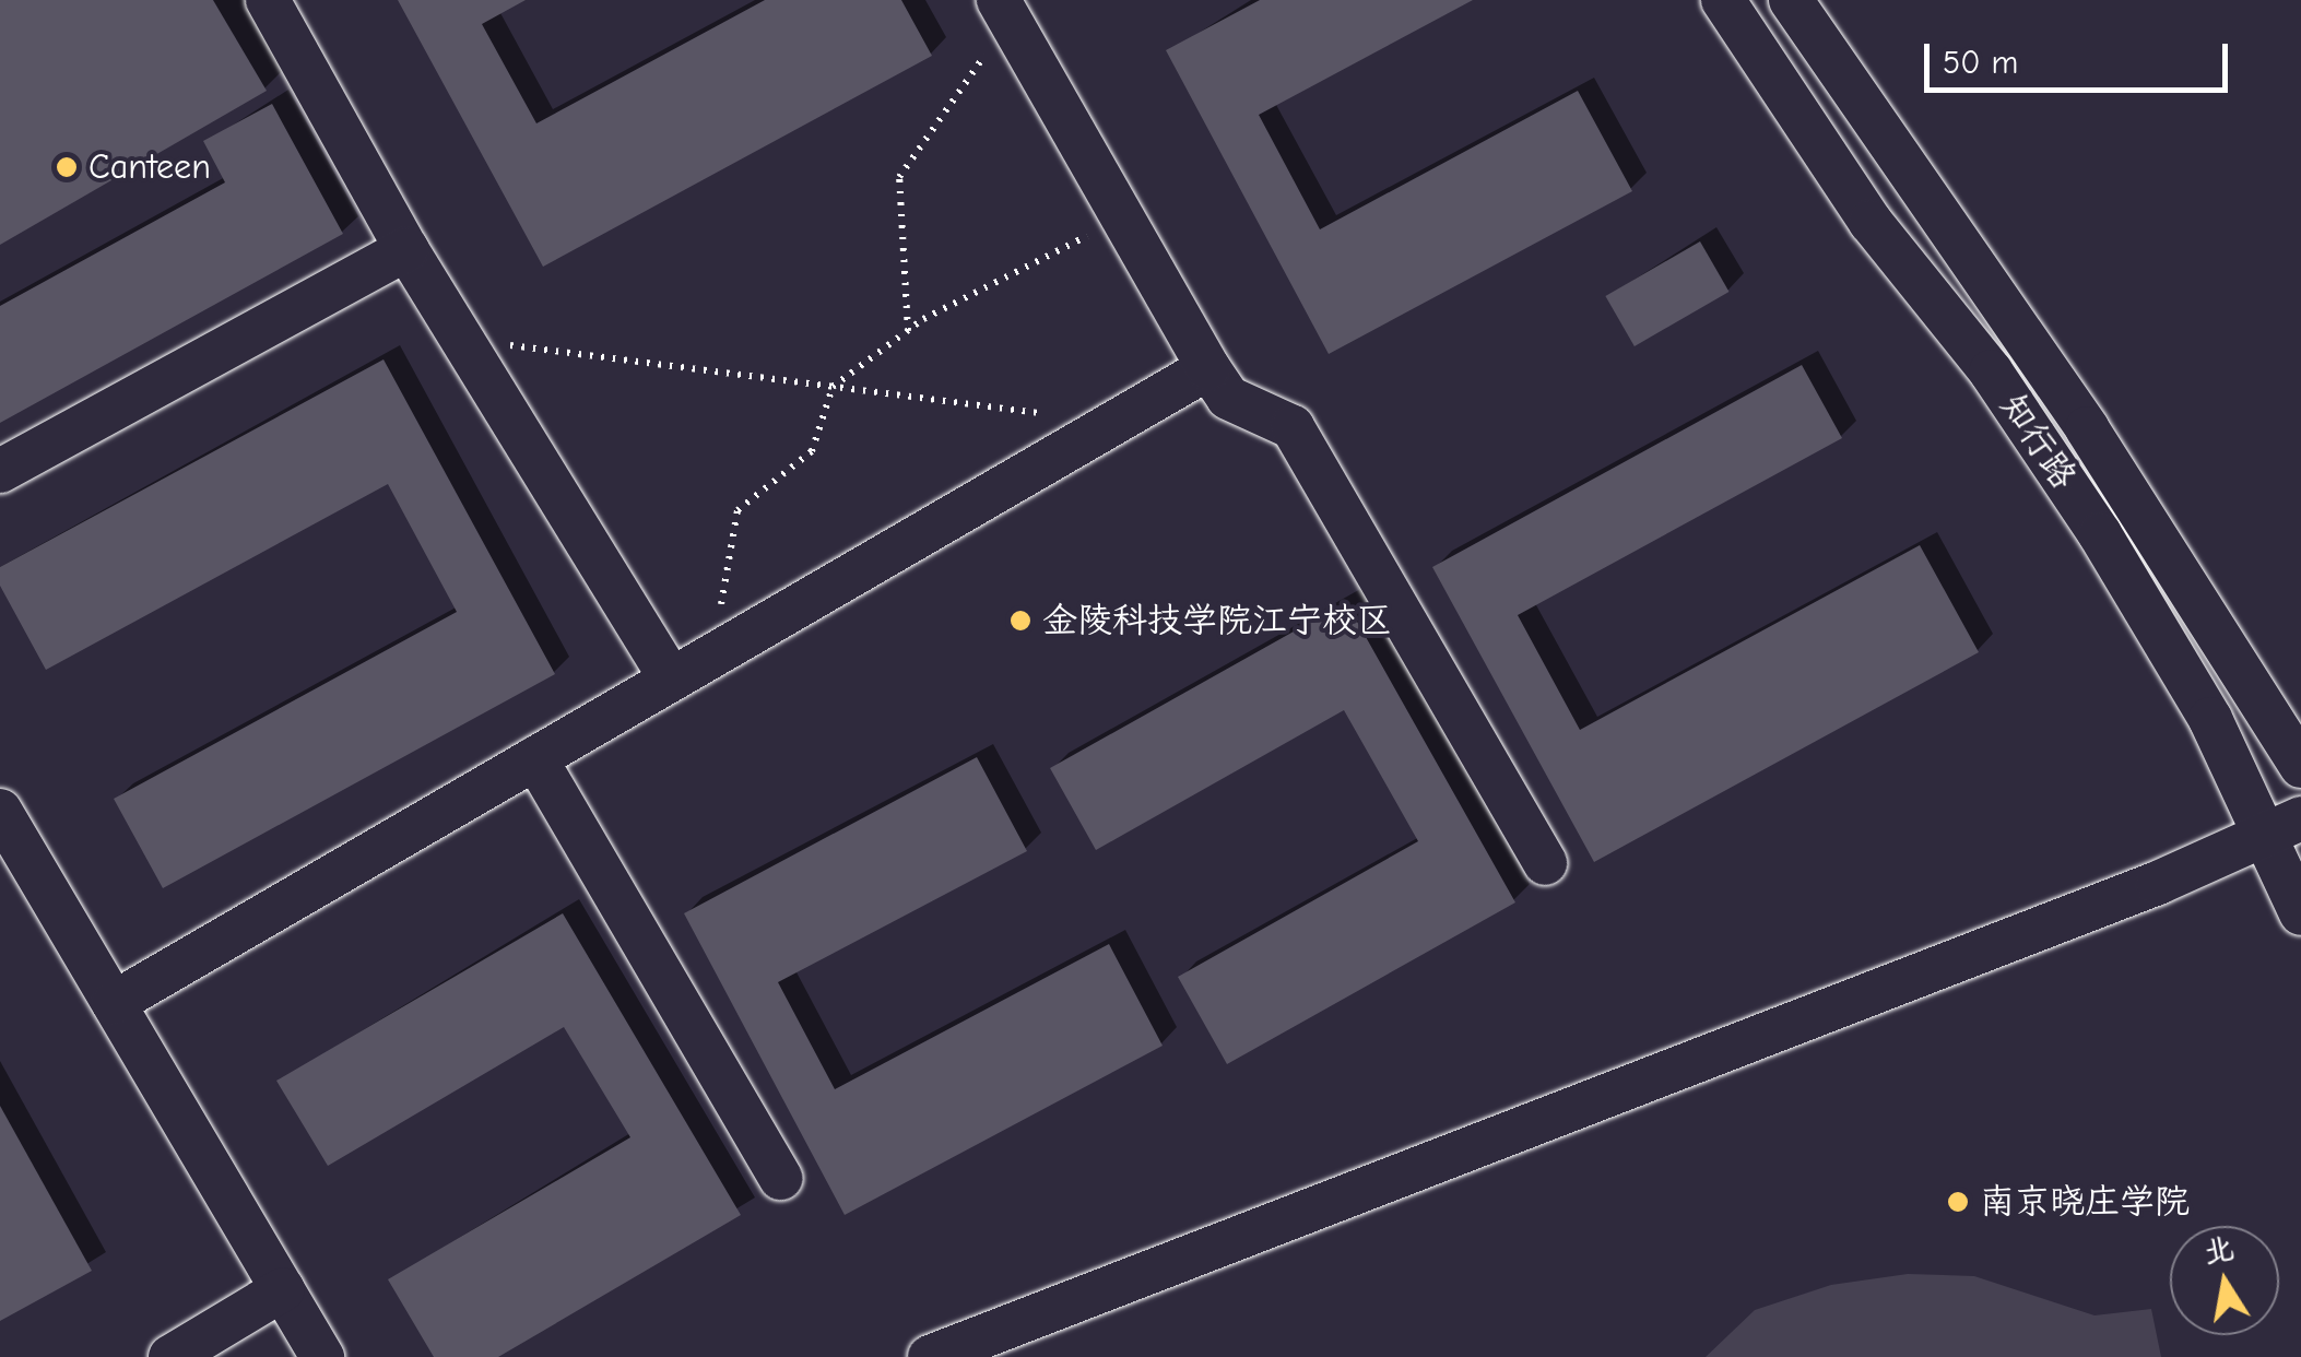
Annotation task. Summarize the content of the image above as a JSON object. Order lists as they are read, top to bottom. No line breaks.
{"streets":{"street":["知行路"]},"places":["Canteen","金陵科技学院江宁校区","南京晓庄学院"],"scale_bar":"50 m","north":"top"}
